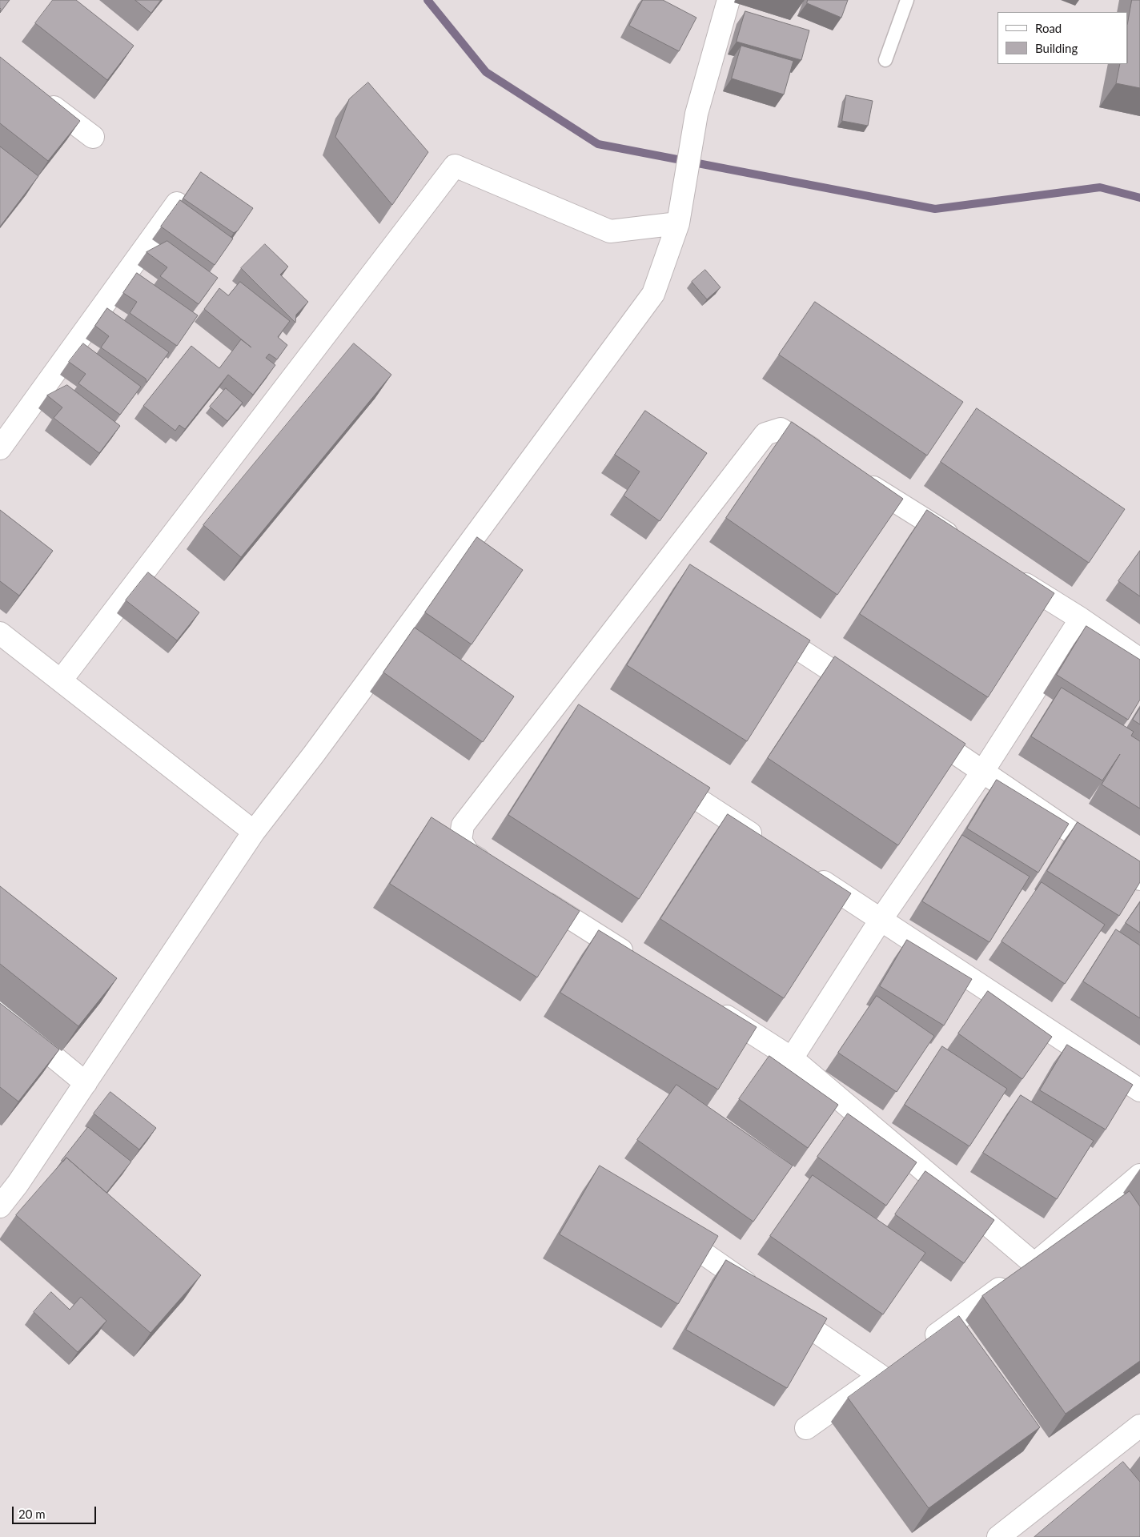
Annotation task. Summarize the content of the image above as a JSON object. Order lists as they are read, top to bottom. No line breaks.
{"legend":["Road","Building"],"scale_bar":"20 m"}
